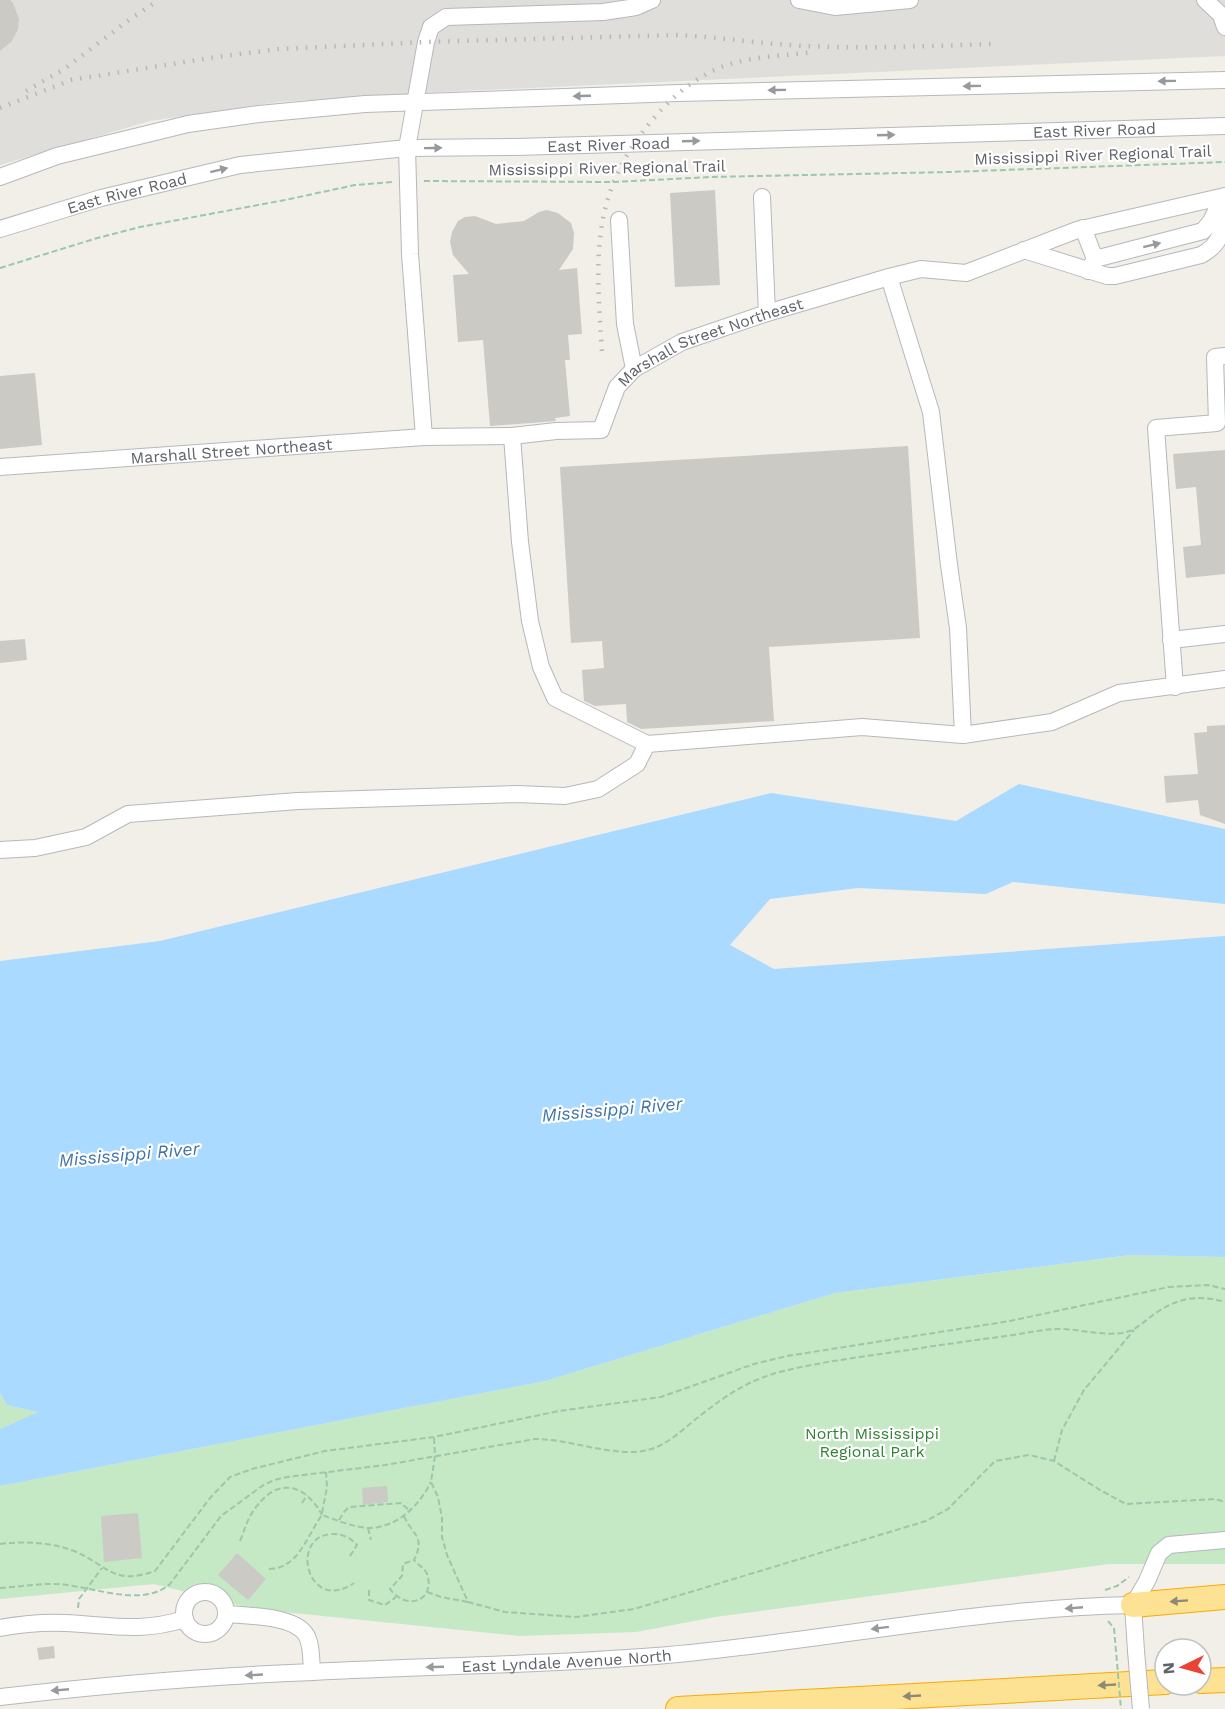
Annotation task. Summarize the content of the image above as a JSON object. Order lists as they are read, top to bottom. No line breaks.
{"streets":{"street":["East River Road","Marshall Street Northeast","East Lyndale Avenue North"],"path":["Mississippi River Regional Trail"]},"one_way":["East Lyndale Avenue North"],"water":["Mississippi River"],"parks":["North Mississippi Regional Park"],"north":"left"}
